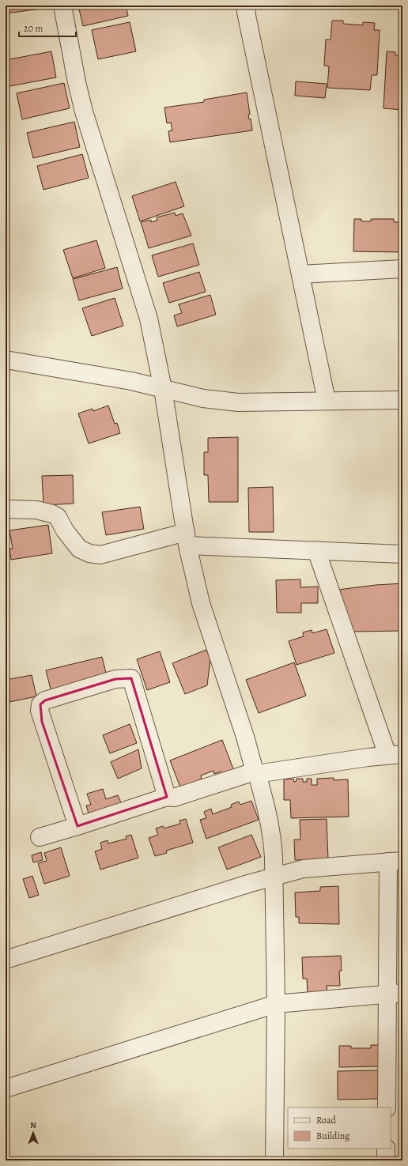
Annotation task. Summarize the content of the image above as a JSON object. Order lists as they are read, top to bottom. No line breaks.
{"legend":["Road","Building"],"scale_bar":"20 m","north":"top"}
